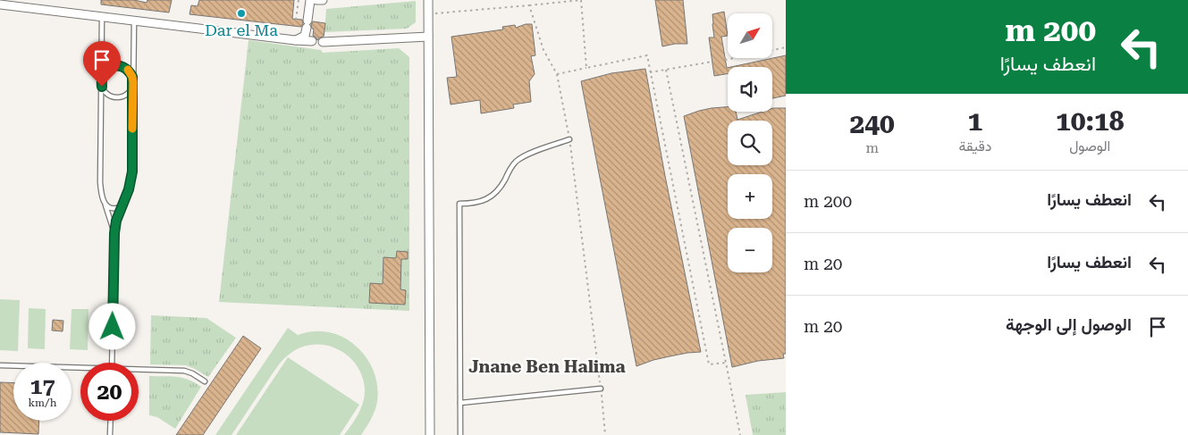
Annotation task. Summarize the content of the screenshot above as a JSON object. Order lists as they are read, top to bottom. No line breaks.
{"districts":["Jnane Ben Halima"],"places":["Dar el Ma"],"north":"top right","page":{"turn":["200 m","انعطف يسارًا"],"map_buttons":["+","−"],"eta":["10:18","الوصول","1","دقيقة","240","m"],"list":[{"name":"انعطف يسارًا","value":"200 m"},{"name":"انعطف يسارًا","value":"20 m"},{"name":"الوصول إلى الوجهة","value":"20 m"}],"speed":"17 km/h","limit":"20"}}
